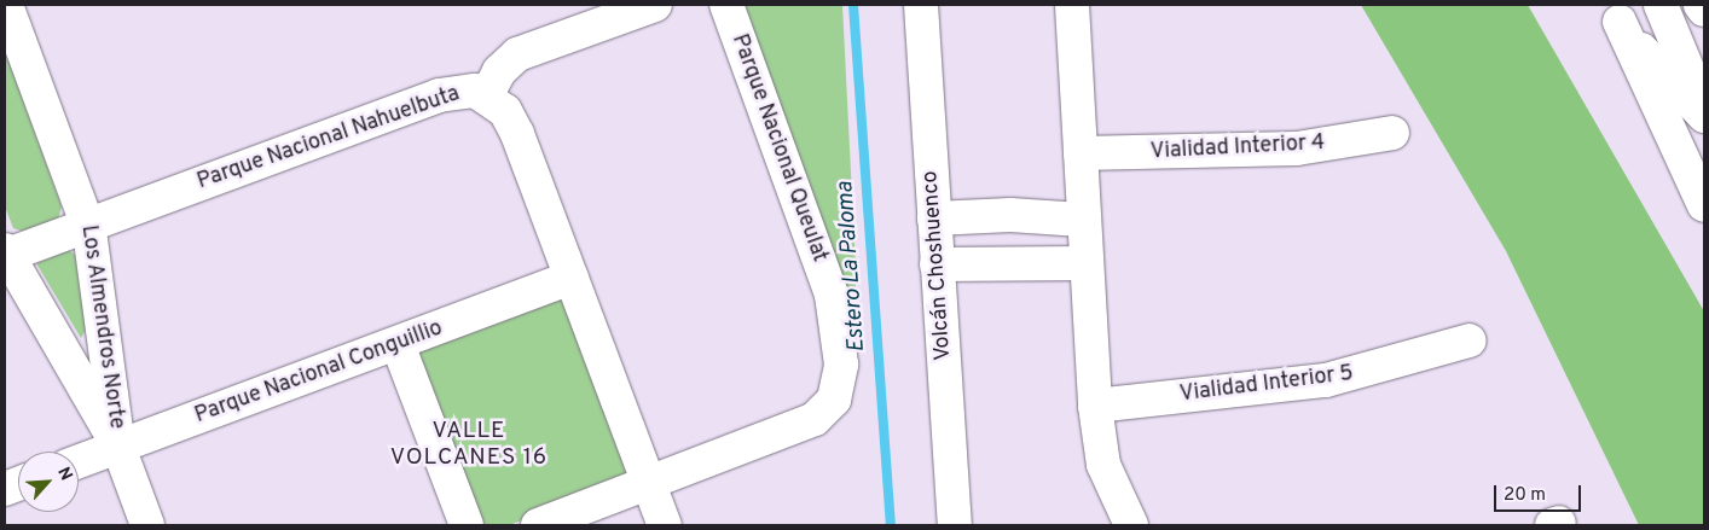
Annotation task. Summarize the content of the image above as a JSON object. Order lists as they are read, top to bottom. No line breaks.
{"streets":{"street":["Parque Nacional Nahuelbuta","Parque Nacional Queulat","Vialidad Interior 4","Volcán Choshuenco","Los Almendros Norte","Parque Nacional Conguillio","Vialidad Interior 5"]},"crossings":[["Parque Nacional Nahuelbuta","Parque Nacional Queulat"],["Parque Nacional Nahuelbuta","Los Almendros Norte"],["Parque Nacional Nahuelbuta","Parque Nacional Conguillio"],["Los Almendros Norte","Parque Nacional Conguillio"]],"districts":["VALLE VOLCANES 16"],"water":["Estero La Paloma"],"scale_bar":"20 m","north":"top right"}
